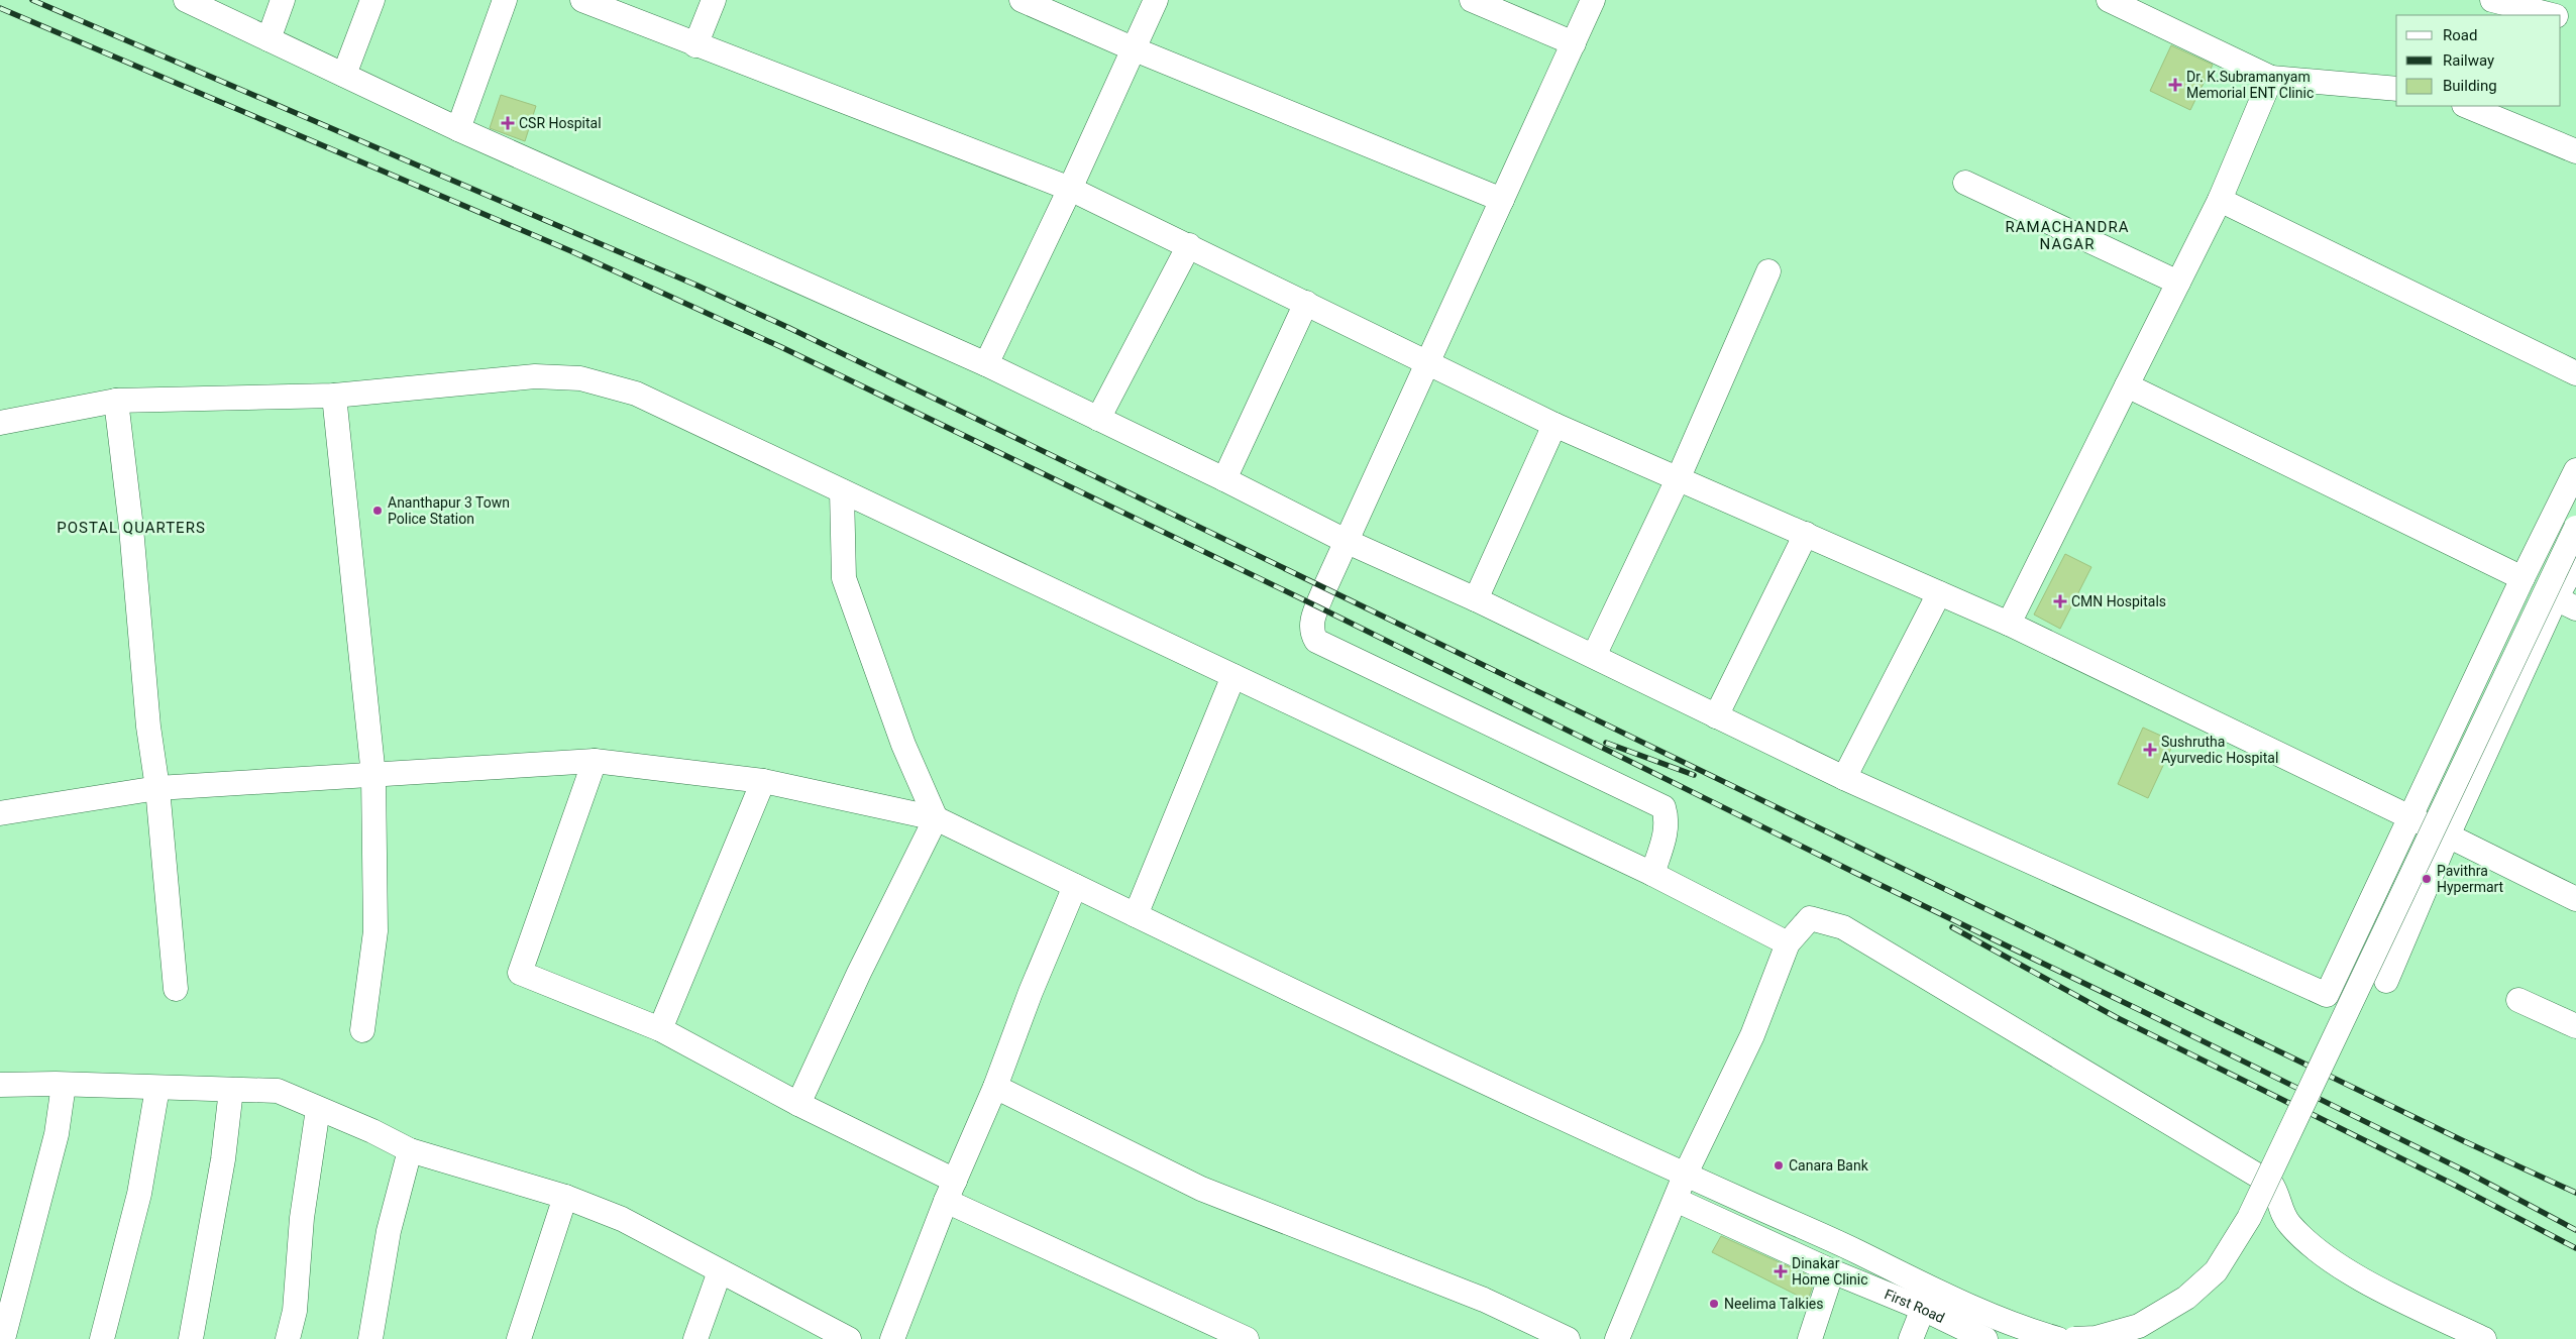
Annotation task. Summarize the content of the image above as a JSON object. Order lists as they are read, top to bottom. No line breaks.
{"streets":{"street":["First Road"]},"districts":["RAMACHANDRA NAGAR","POSTAL QUARTERS"],"places":{"health":["Dr. K.Subramanyam Memorial ENT Clinic","CSR Hospital","CMN Hospitals","Sushrutha Ayurvedic Hospital","Dinakar Home Clinic"],"other":["Ananthapur 3 Town Police Station","Pavithra Hypermart","Canara Bank","Neelima Talkies"]},"legend":["Road","Railway","Building"]}
